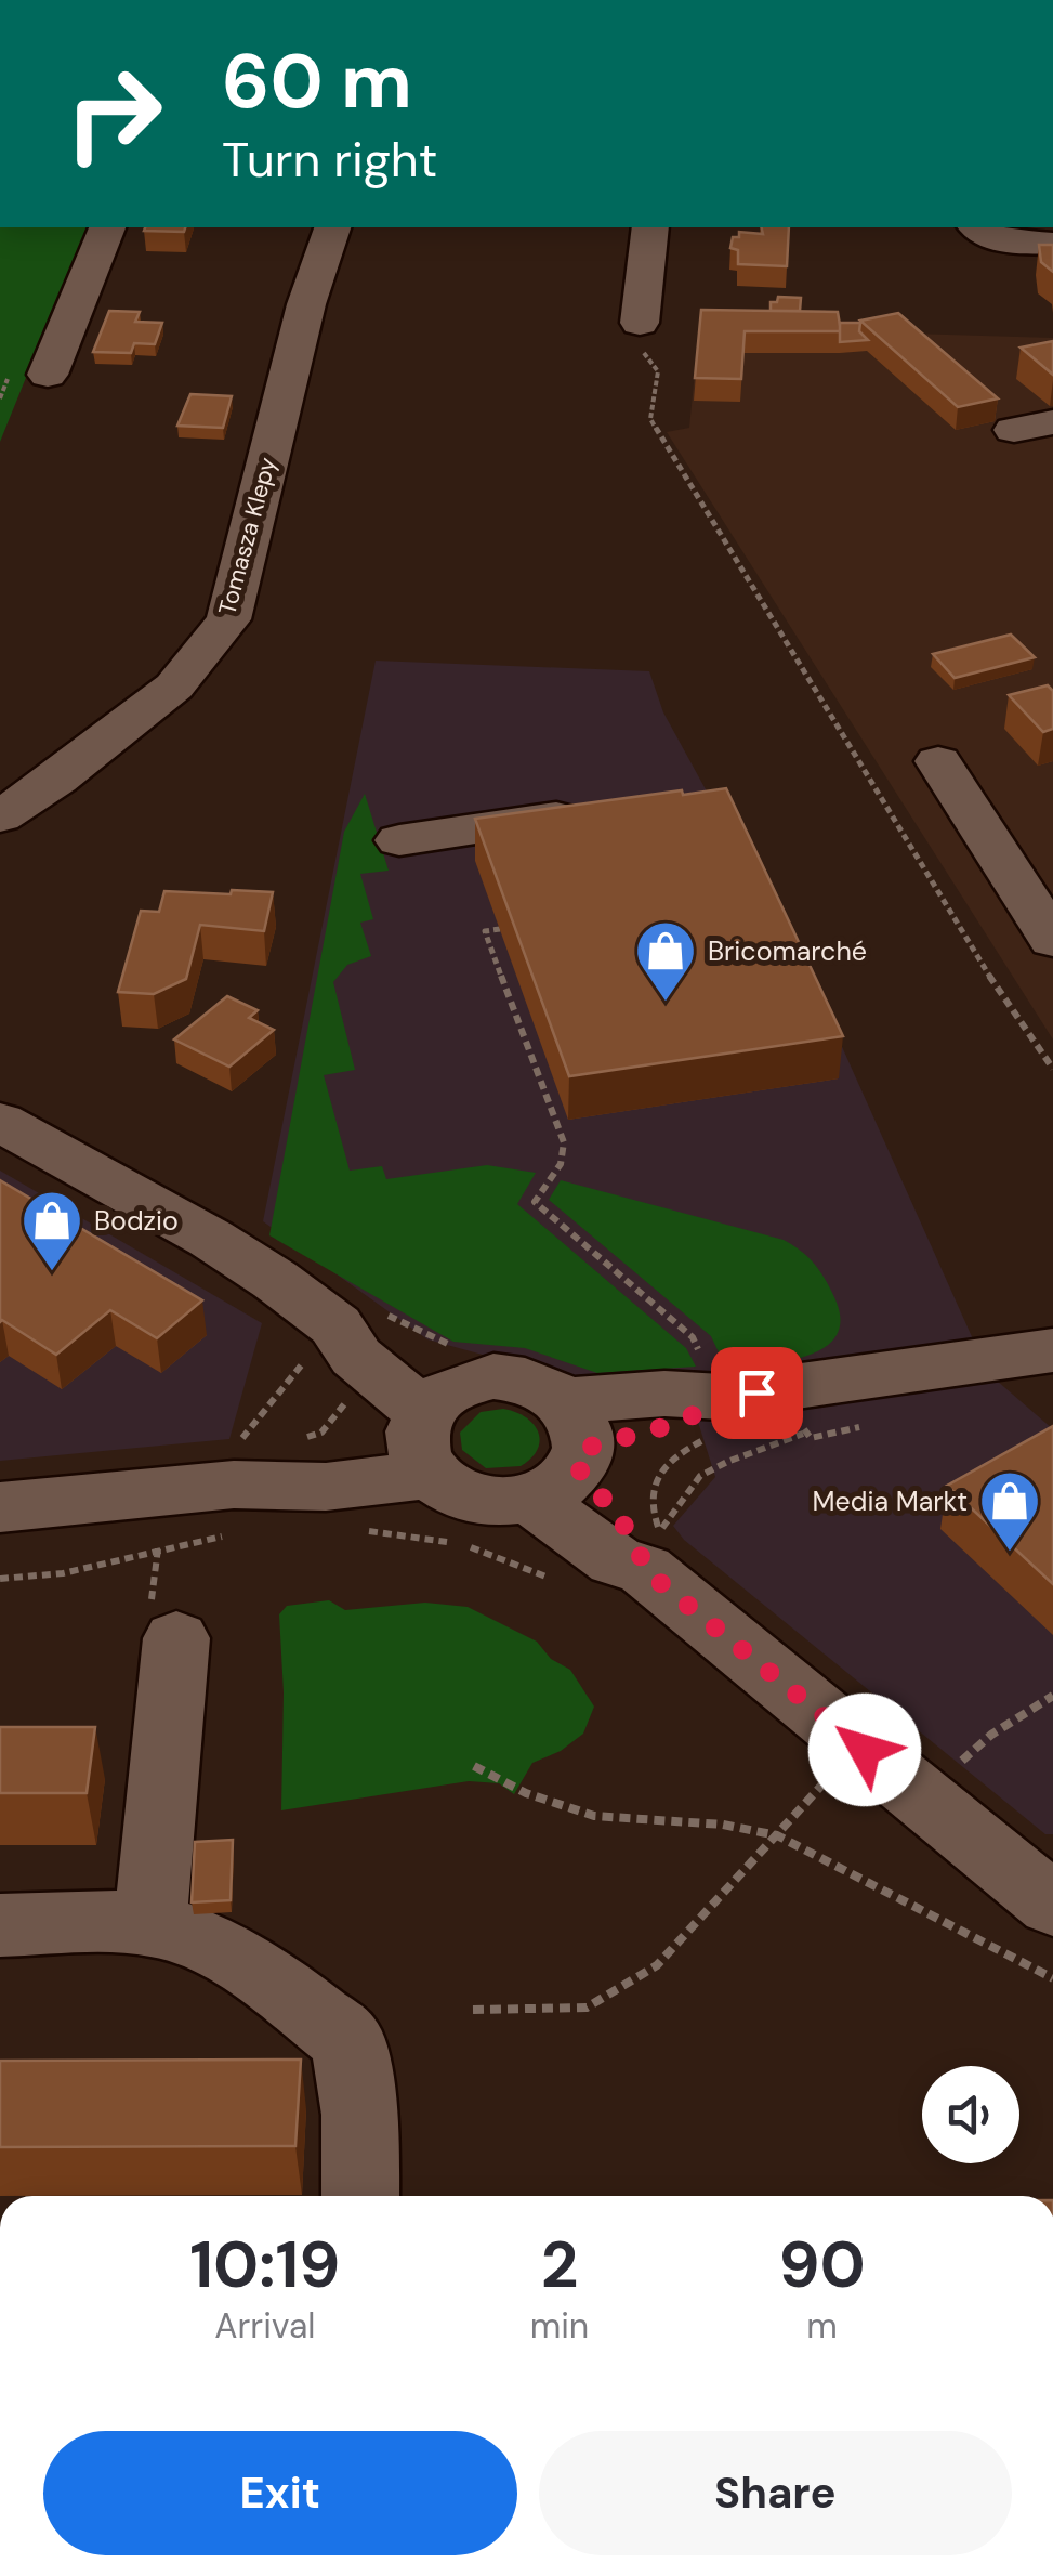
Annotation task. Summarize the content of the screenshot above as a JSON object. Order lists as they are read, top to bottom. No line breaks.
{"streets":{"street":["Tomasza Klepy"]},"places":{"shop":["Bricomarché","Bodzio","Media Markt"]},"page":{"turn":["60 m","Turn right"],"eta":["10:19","Arrival","2","min","90","m"],"buttons":["Exit","Share"]}}
